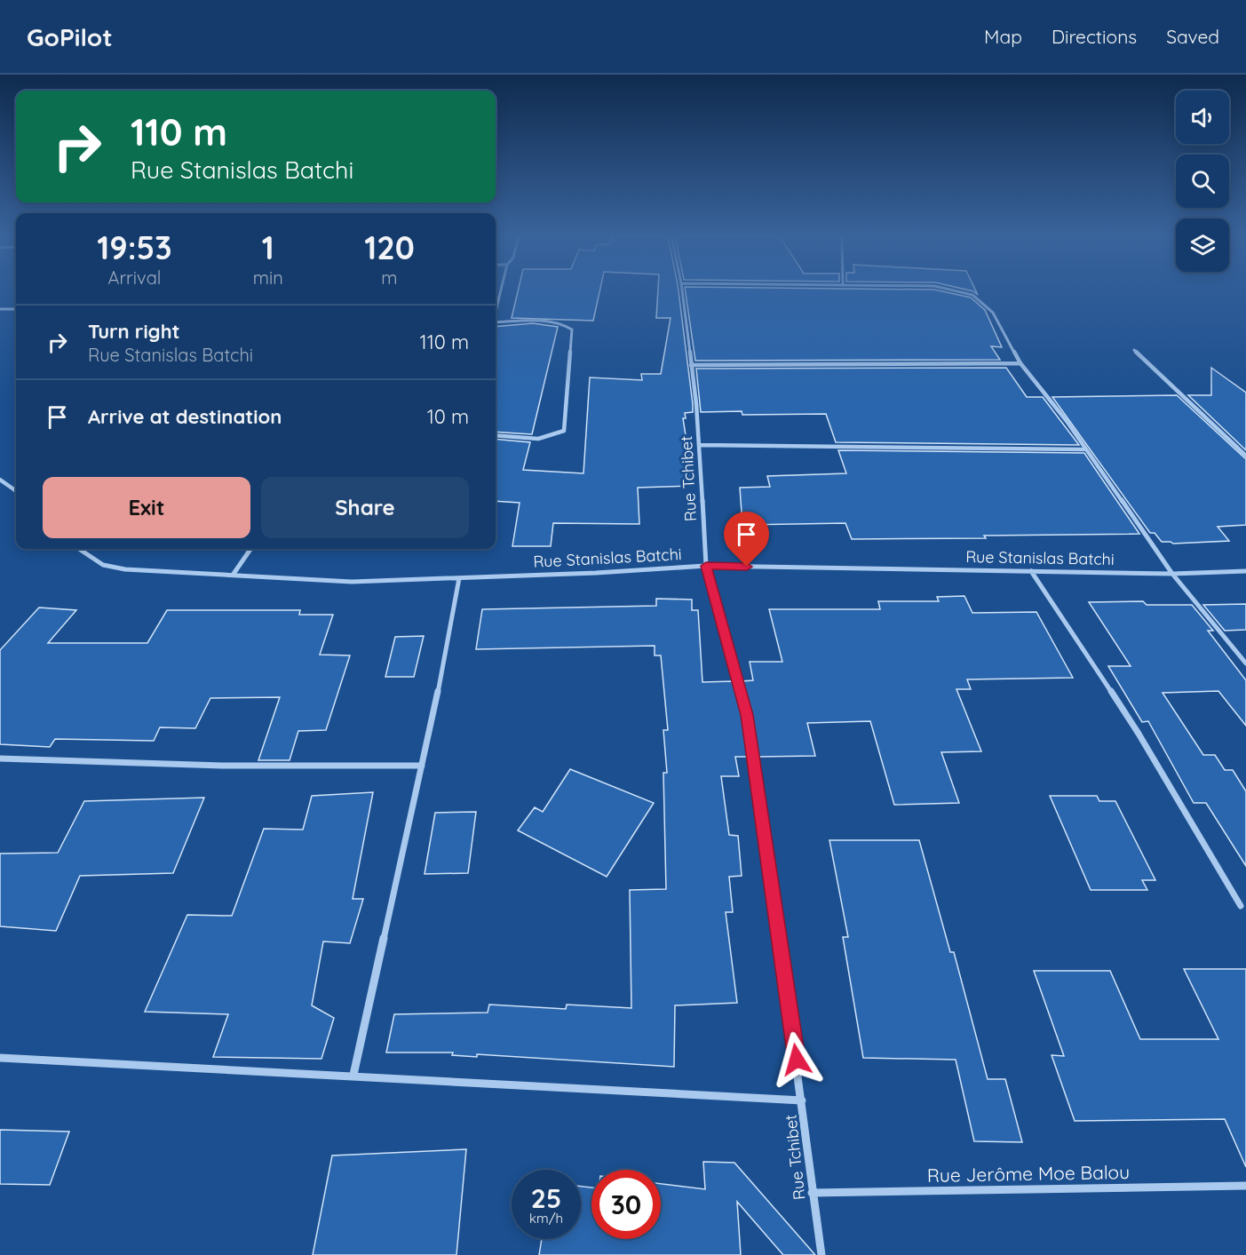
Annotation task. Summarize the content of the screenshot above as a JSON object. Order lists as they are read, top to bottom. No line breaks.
{"streets":{"street":["Rue Tchibet","Rue Stanislas Batchi","Rue Jerôme Moe Balou"]},"crossings":[["Rue Tchibet","Rue Stanislas Batchi"],["Rue Tchibet","Rue Jerôme Moe Balou"]],"page":{"header":"GoPilot","nav":["Map","Directions","Saved"],"turn":["110 m","Rue Stanislas Batchi"],"eta":["19:53","Arrival","1","min","120","m"],"list":[{"name":"Turn right","note":"Rue Stanislas Batchi","value":"110 m"},{"name":"Arrive at destination","value":"10 m"}],"buttons":["Exit","Share"],"speed":"25 km/h","limit":"30"}}
